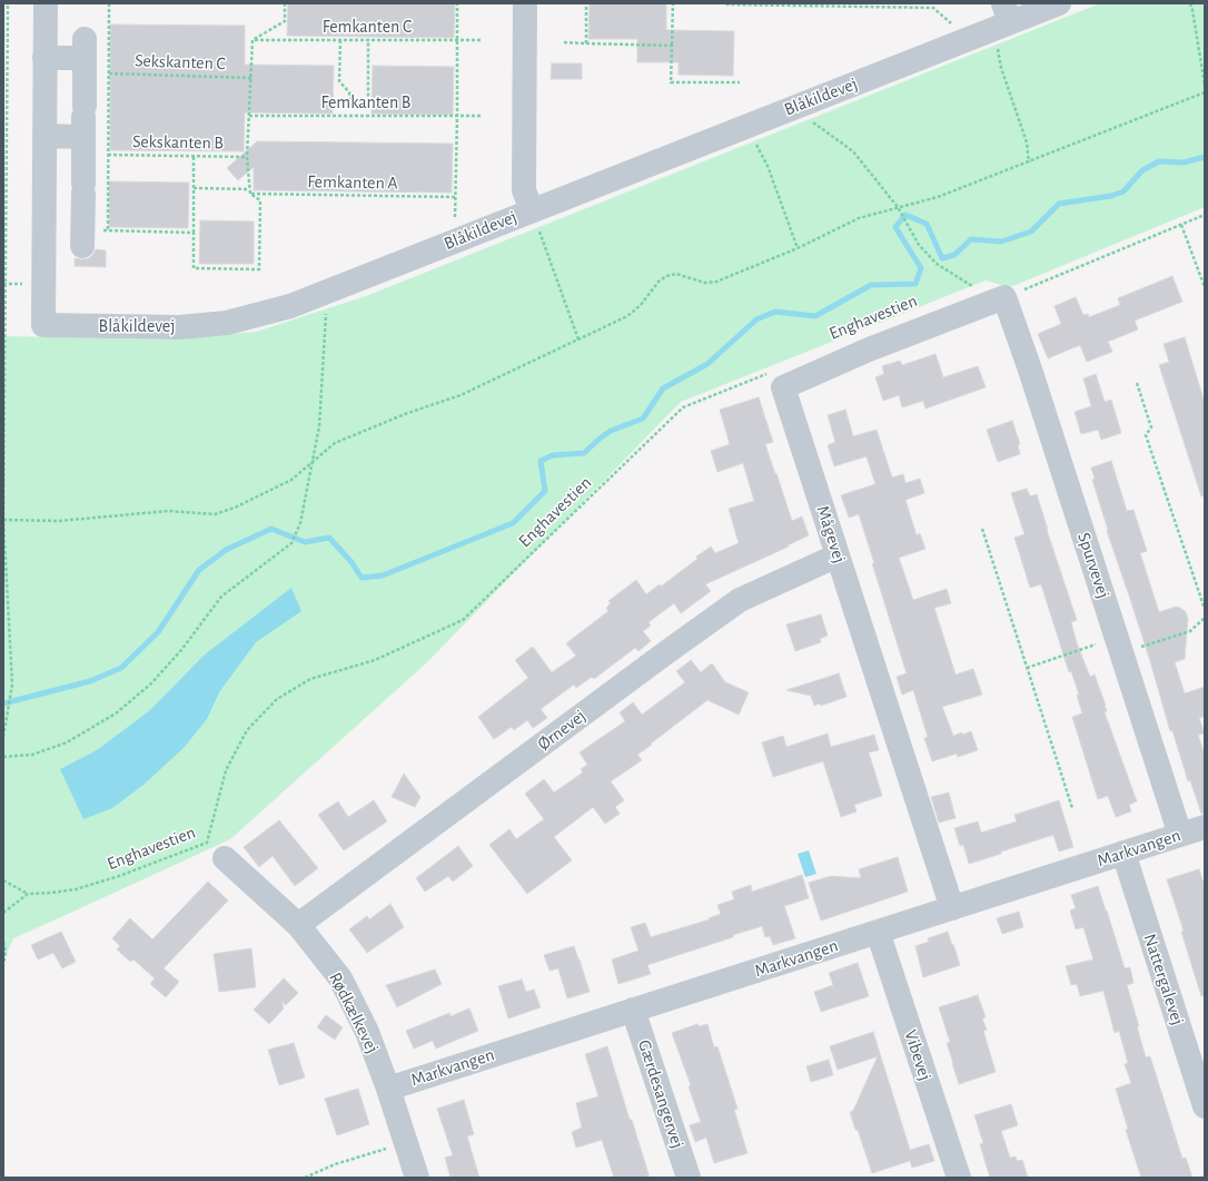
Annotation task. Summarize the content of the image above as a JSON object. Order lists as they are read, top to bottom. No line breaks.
{"streets":{"street":["Blåkildevej","Mågevej","Spurvevej","Ørnevej","Markvangen","Nattergalevej","Rødkælkevej","Vibevej","Gærdesangervej"],"path":["Femkanten C","Sekskanten C","Femkanten B","Sekskanten B","Femkanten A","Enghavestien"]},"crossings":[["Mågevej","Spurvevej"],["Mågevej","Ørnevej"],["Mågevej","Markvangen"],["Spurvevej","Markvangen"],["Ørnevej","Rødkælkevej"],["Markvangen","Nattergalevej"],["Markvangen","Rødkælkevej"],["Markvangen","Vibevej"],["Markvangen","Gærdesangervej"]]}
